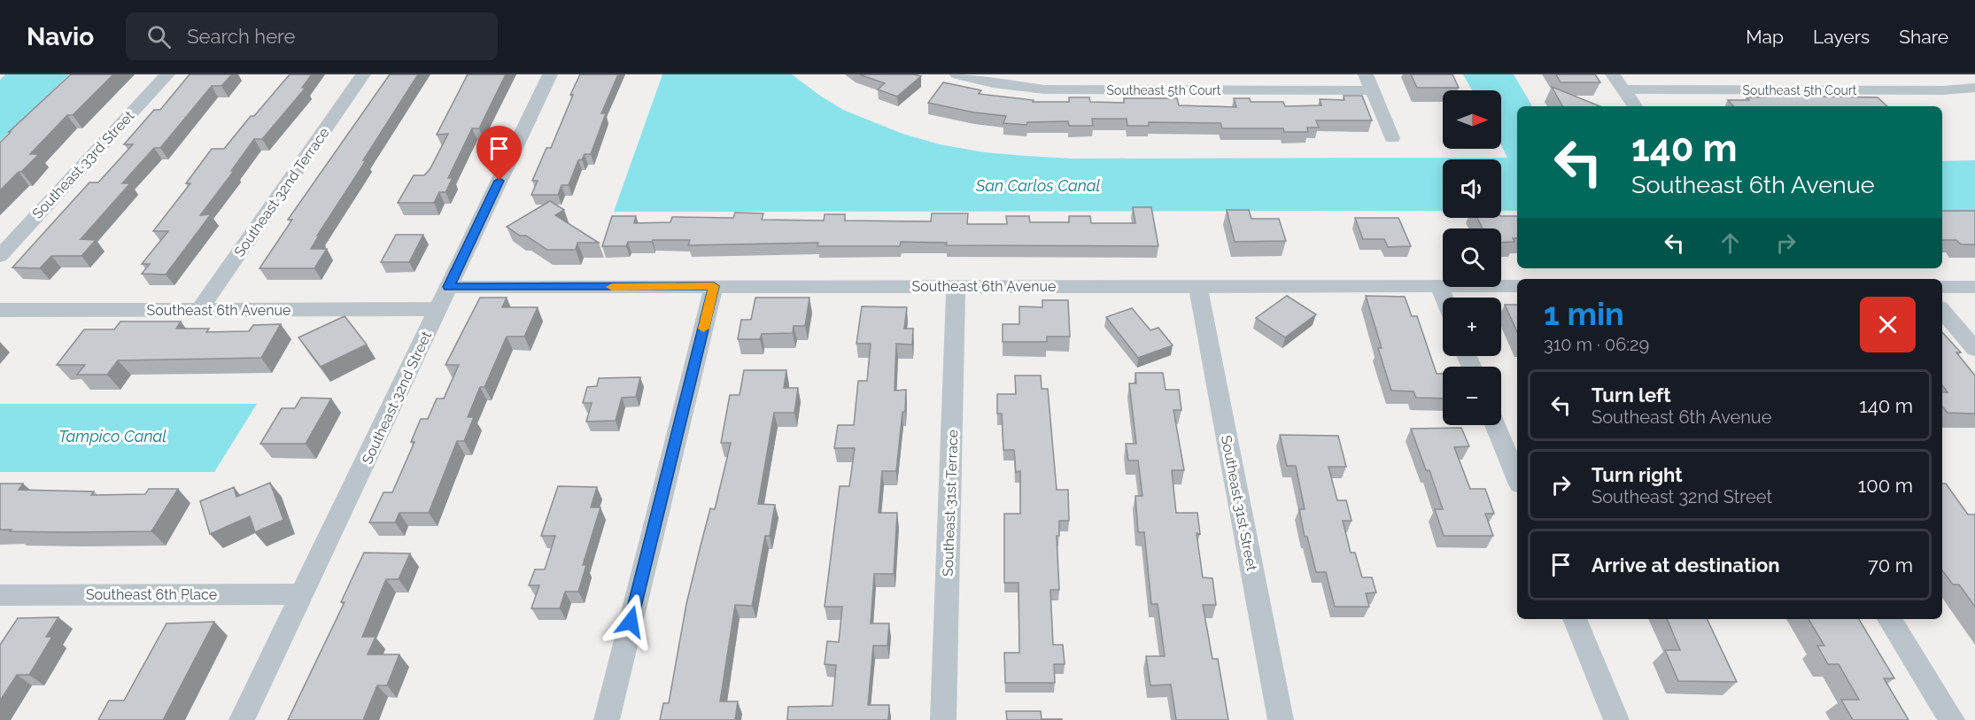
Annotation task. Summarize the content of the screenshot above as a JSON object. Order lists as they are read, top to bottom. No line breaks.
{"streets":{"street":["Southeast 5th Court","Southeast 33rd Street","Southeast 32nd Terrace","Southeast 6th Avenue","Southeast 32nd Street","Southeast 31st Terrace","Southeast 31st Street","Southeast 6th Place"]},"crossings":[["Southeast 32nd Terrace","Southeast 6th Avenue"],["Southeast 6th Avenue","Southeast 32nd Street"],["Southeast 6th Avenue","Southeast 31st Terrace"],["Southeast 6th Avenue","Southeast 31st Street"],["Southeast 32nd Street","Southeast 6th Place"]],"water":["San Carlos Canal","Tampico Canal"],"north":"right","page":{"header":"Navio","search":"Search here","nav":["Map","Layers","Share"],"map_buttons":["+","−"],"turn":["140 m","Southeast 6th Avenue"],"heading":["1 min","310 m · 06:29"],"list":[{"name":"Turn left","note":"Southeast 6th Avenue","value":"140 m"},{"name":"Turn right","note":"Southeast 32nd Street","value":"100 m"},{"name":"Arrive at destination","value":"70 m"}]}}
